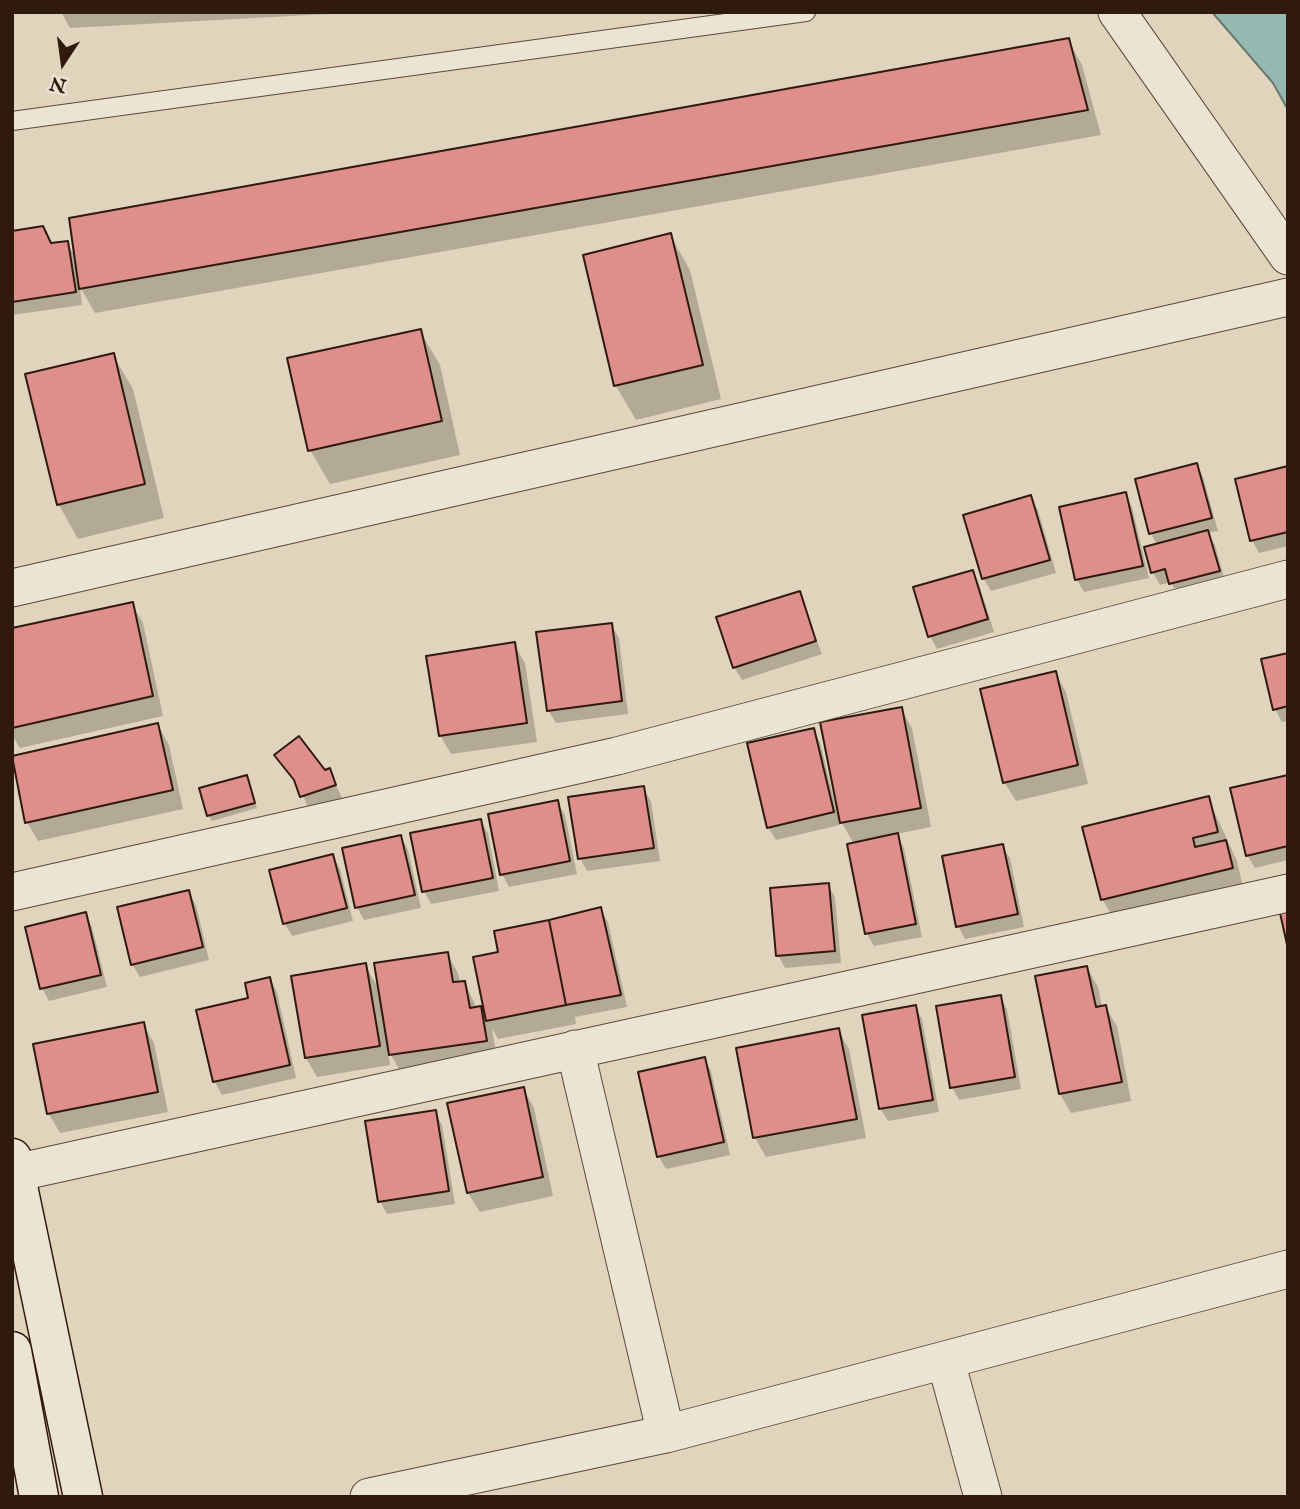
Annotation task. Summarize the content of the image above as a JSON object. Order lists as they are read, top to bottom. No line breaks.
{"north":"bottom"}
